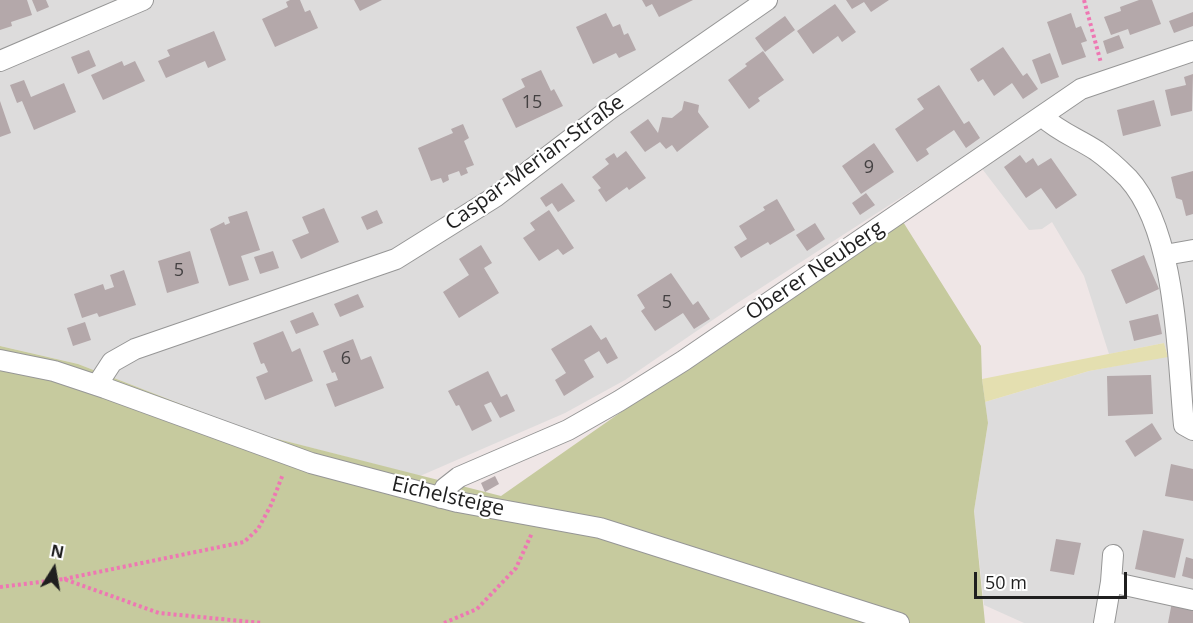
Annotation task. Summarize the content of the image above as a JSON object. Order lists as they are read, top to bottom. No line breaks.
{"streets":{"street":["Caspar-Merian-Straße","Oberer Neuberg","Eichelsteige"]},"crossings":[["Caspar-Merian-Straße","Eichelsteige"],["Oberer Neuberg","Eichelsteige"]],"house_numbers":["15","9","5","5","6"],"scale_bar":"50 m","north":"top"}
